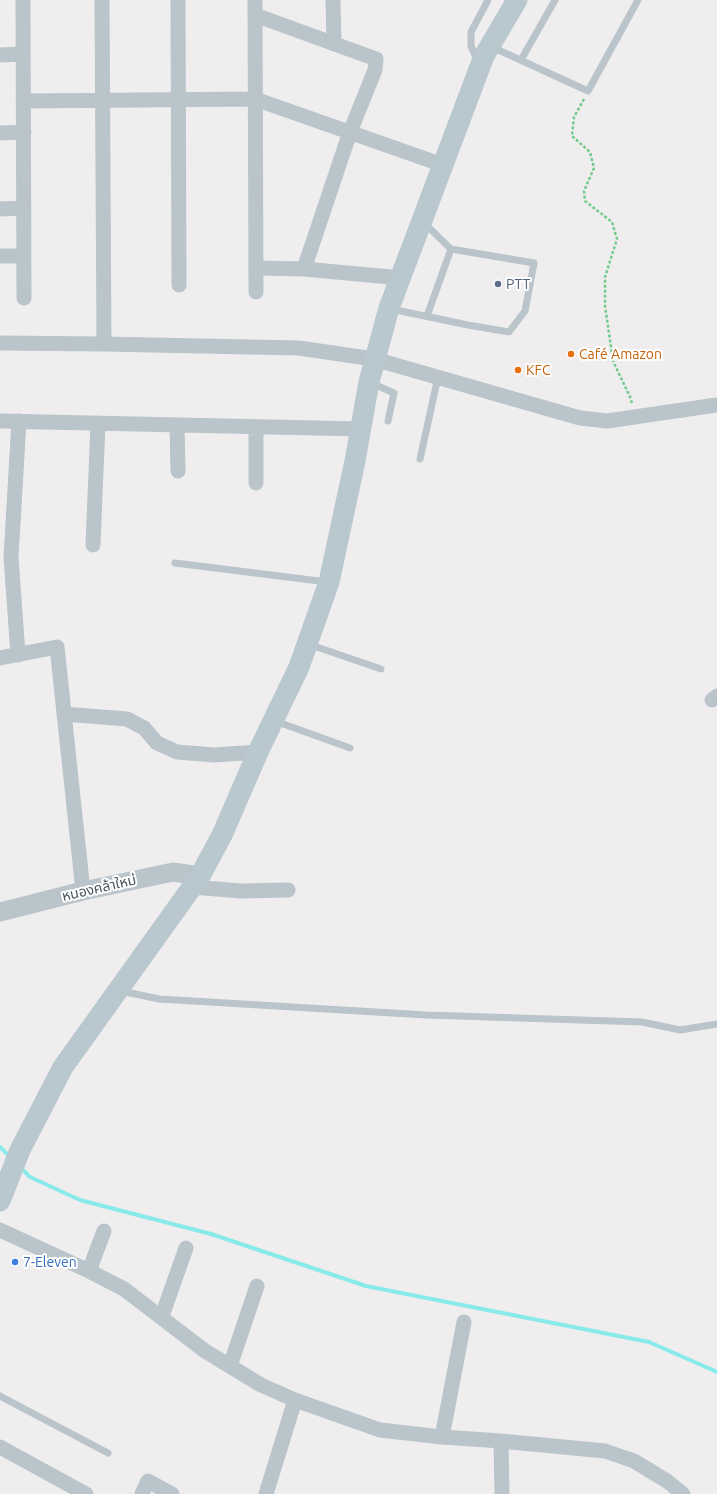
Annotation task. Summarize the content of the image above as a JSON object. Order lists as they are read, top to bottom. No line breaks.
{"streets":{"street":["หนองคล้าใหม่"]},"places":["PTT","Café Amazon","KFC","7-Eleven"]}
